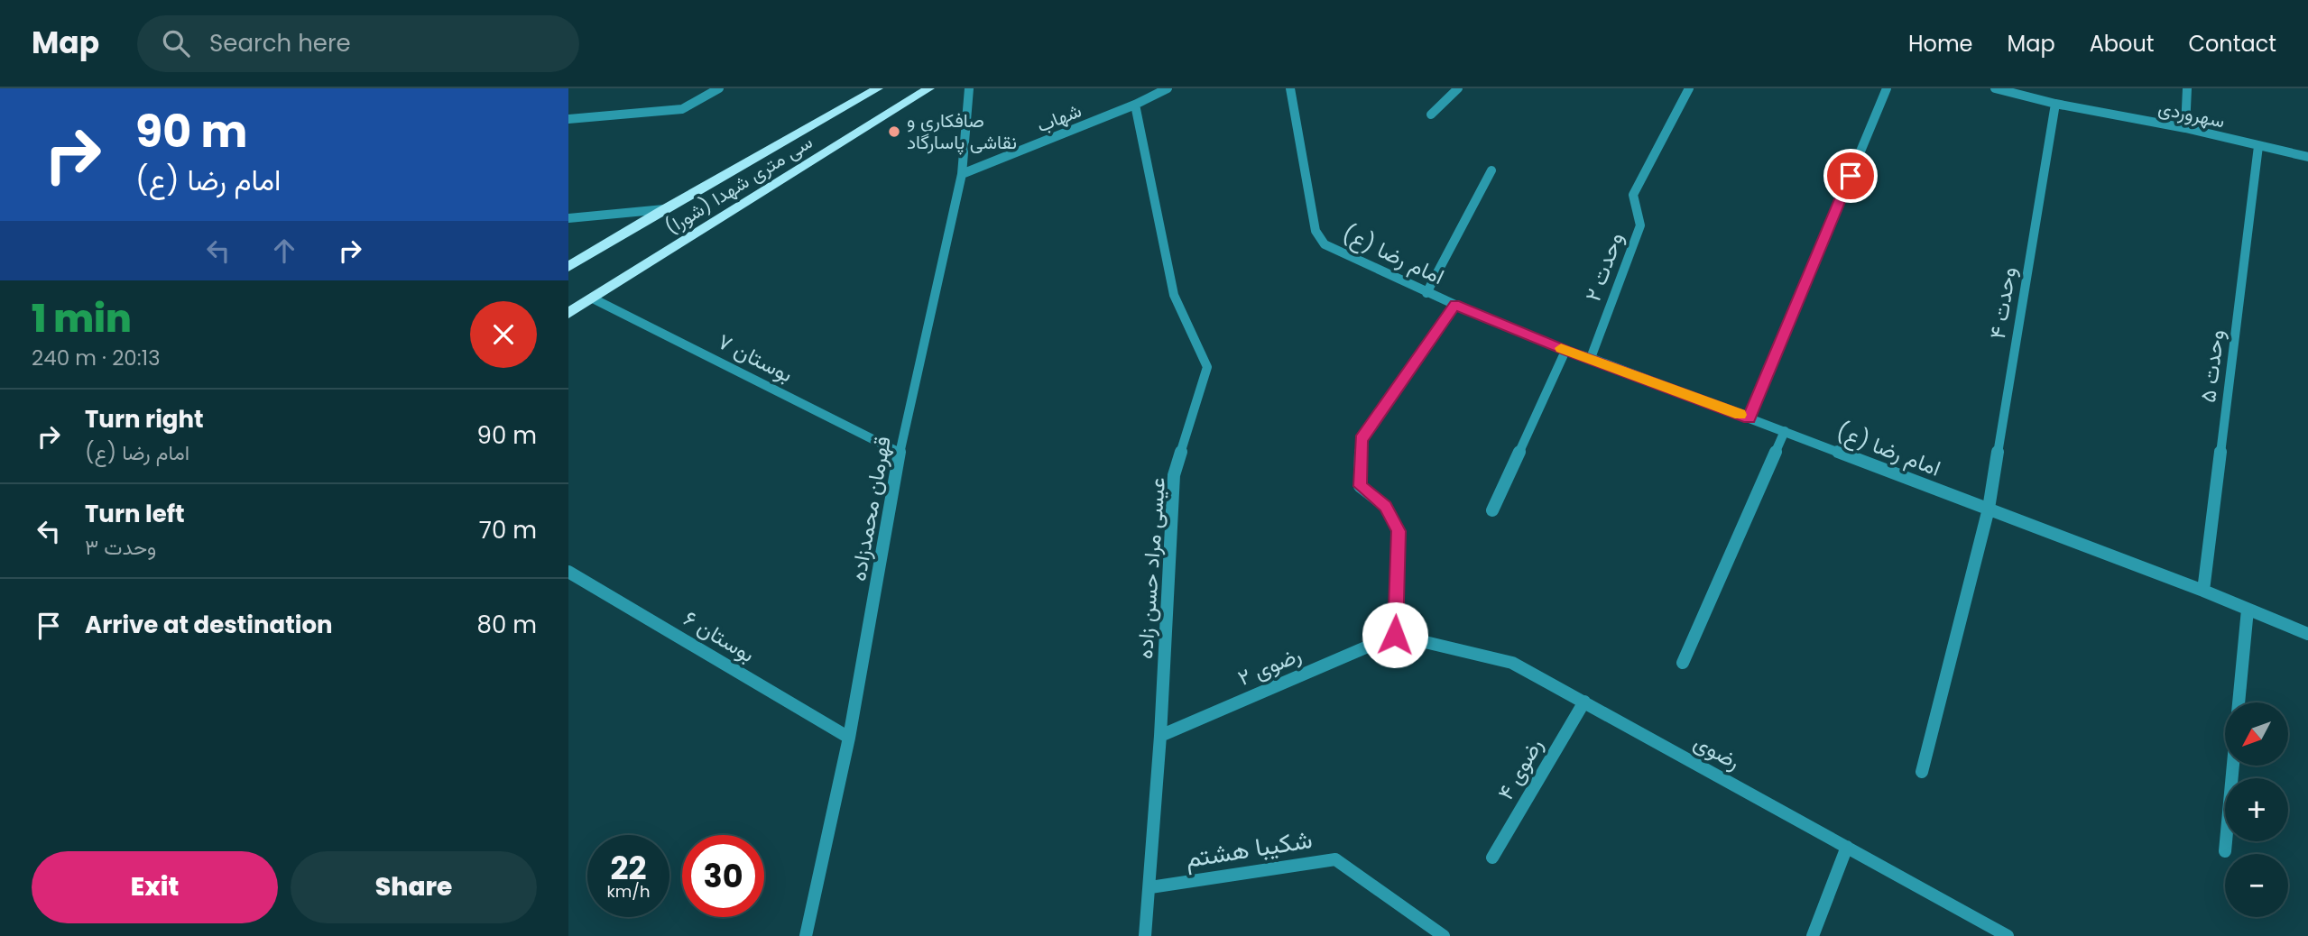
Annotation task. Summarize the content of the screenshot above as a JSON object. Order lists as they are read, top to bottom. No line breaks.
{"streets":{"main road":["سی متری شهدا (شورا)"],"street":["سهروردی","شهاب","امام رضا (ع)","وحدت ۲","وحدت ۴","بوستان ۷","وحدت ۵","قهرمان محمدزاده","عیسی مراد حسن زاده","بوستان ۶","رضوی ۲","رضوی","رضوی ۴","شکیبا هشتم"]},"crossings":[["سهروردی","وحدت ۴"],["سهروردی","وحدت ۵"],["شهاب","قهرمان محمدزاده"],["شهاب","عیسی مراد حسن زاده"],["سی متری شهدا (شورا)","بوستان ۷"],["امام رضا (ع)","وحدت ۲"],["امام رضا (ع)","وحدت ۴"],["امام رضا (ع)","وحدت ۵"],["امام رضا (ع)","رضوی ۲"],["امام رضا (ع)","رضوی"],["بوستان ۷","قهرمان محمدزاده"],["قهرمان محمدزاده","بوستان ۶"],["عیسی مراد حسن زاده","رضوی ۲"],["عیسی مراد حسن زاده","شکیبا هشتم"],["رضوی ۲","رضوی"],["رضوی","رضوی ۴"]],"places":["صافکاری و نقاشی پاسارگاد"],"north":"bottom left","page":{"header":"Map","search":"Search here","nav":["Home","Map","About","Contact"],"turn":["90 m","امام رضا (ع)"],"heading":["1 min","240 m · 20:13"],"list":[{"name":"Turn right","note":"امام رضا (ع)","value":"90 m"},{"name":"Turn left","note":"وحدت ۳","value":"70 m"},{"name":"Arrive at destination","value":"80 m"}],"map_buttons":["+","−"],"speed":"22 km/h","limit":"30","buttons":["Exit","Share"]}}
